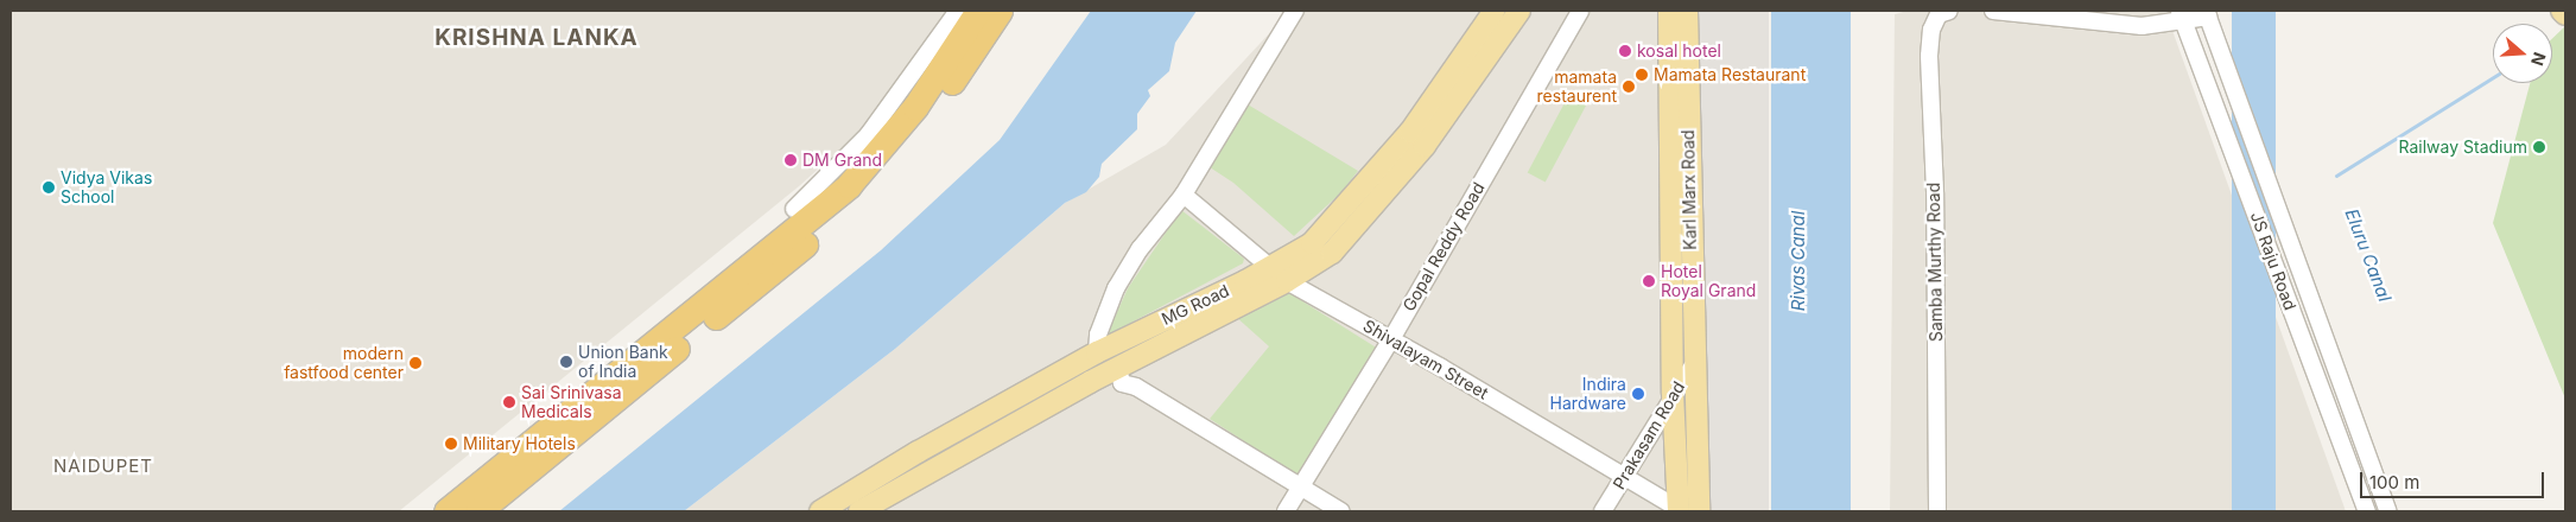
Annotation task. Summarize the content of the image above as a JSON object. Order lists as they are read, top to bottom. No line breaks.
{"streets":{"main road":["Karl Marx Road","MG Road"],"street":["Gopal Reddy Road","JS Raju Road","Samba Murthy Road","Shivalayam Street","Prakasam Road"]},"crossings":[["Karl Marx Road","Shivalayam Street"],["Karl Marx Road","Prakasam Road"],["Gopal Reddy Road","Shivalayam Street"],["MG Road","Shivalayam Street"],["Shivalayam Street","Prakasam Road"]],"districts":["KRISHNA LANKA","NAIDUPET"],"water":["Eluru Canal","Rivas Canal"],"places":["kosal hotel","Mamata Restaurant","mamata restaurent","Railway Stadium","DM Grand","Vidya Vikas School","Hotel Royal Grand","Union Bank of India","modern fastfood center","Indira Hardware","Sai Srinivasa Medicals","Military Hotels"],"scale_bar":"100 m","north":"right"}
